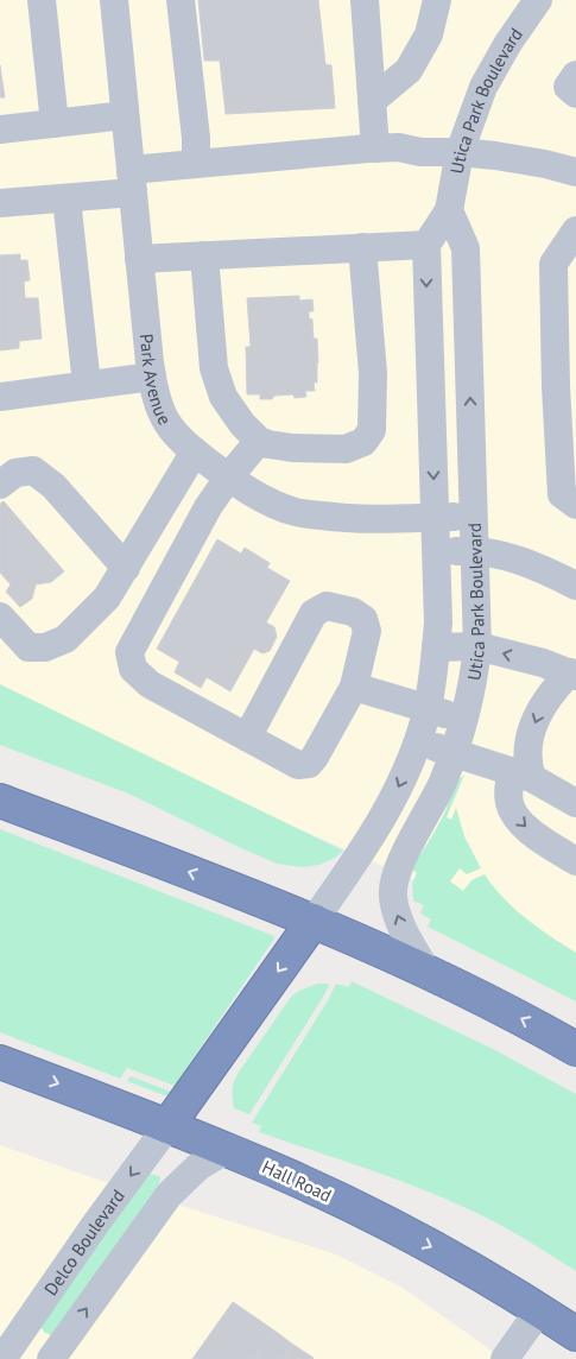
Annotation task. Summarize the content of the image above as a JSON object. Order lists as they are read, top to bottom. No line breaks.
{"streets":{"highway":["Hall Road"],"street":["Utica Park Boulevard","Park Avenue","Delco Boulevard"]},"crossings":[["Utica Park Boulevard","Park Avenue"],["Hall Road","Delco Boulevard"]]}
